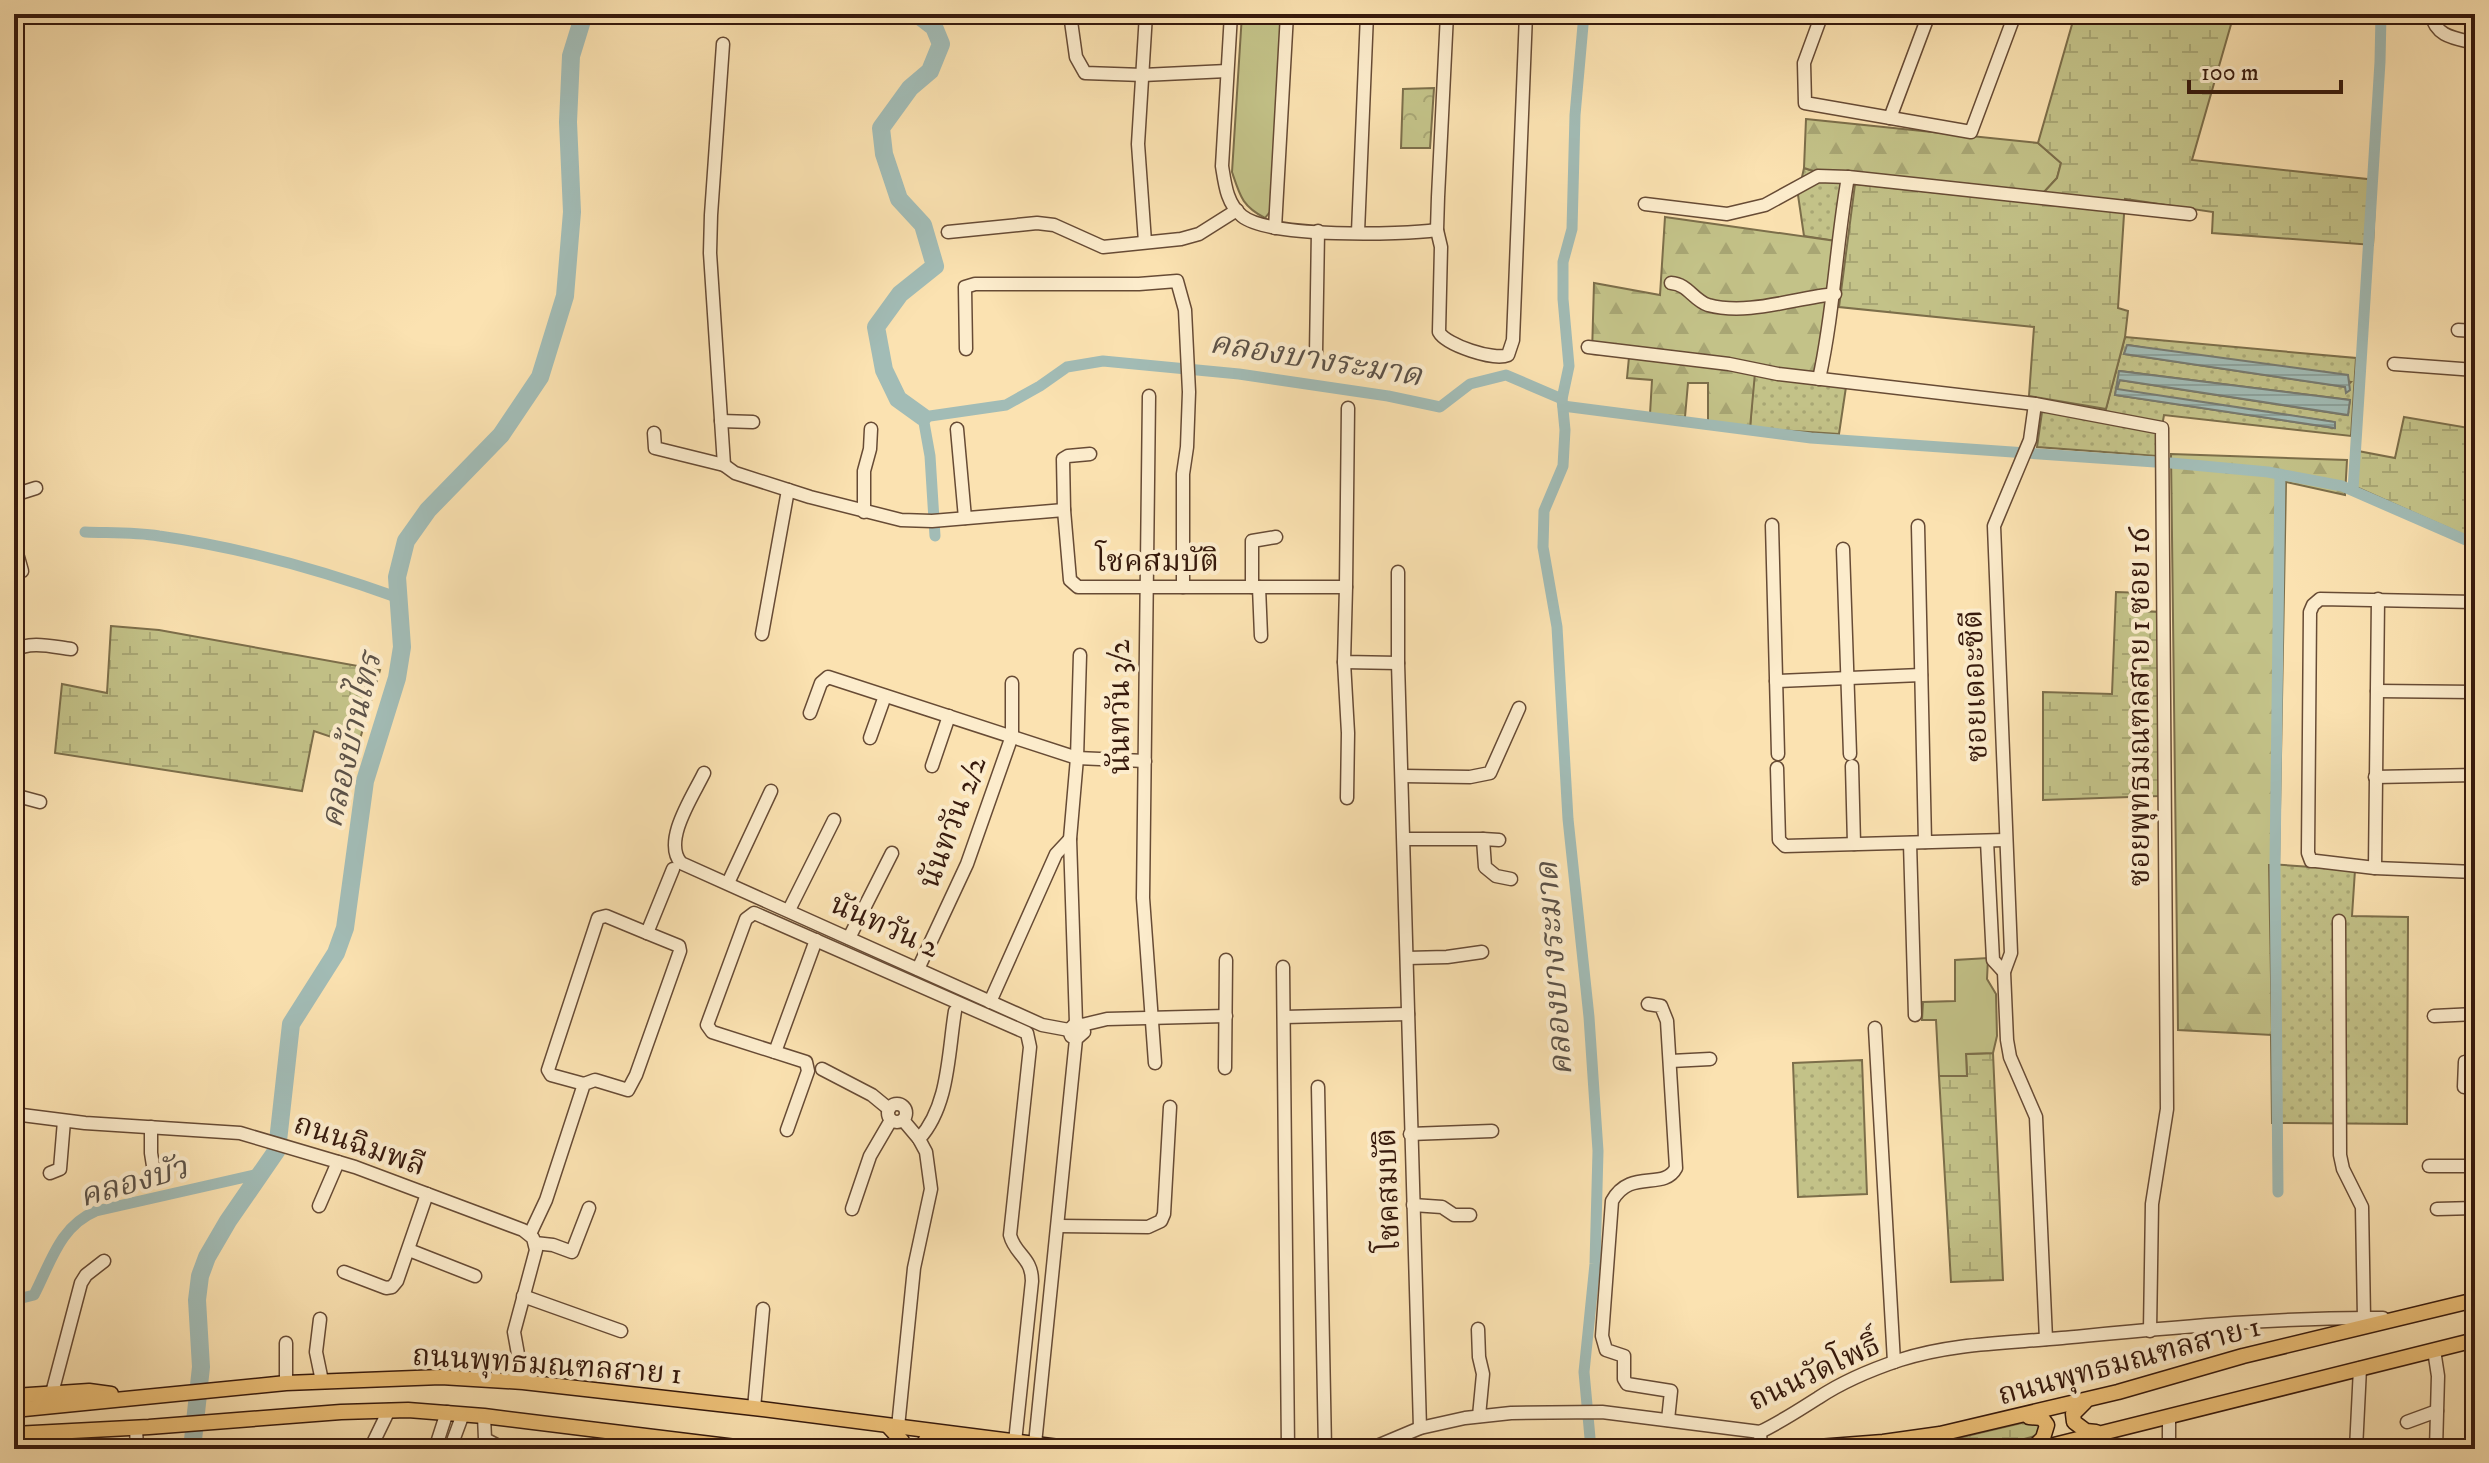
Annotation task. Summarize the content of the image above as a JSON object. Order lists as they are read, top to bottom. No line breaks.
{"streets":{"main road":["ถนนพุทธมณฑลสาย 1"],"street":["โชคสมบัติ","ซอยเดอะซิตี","นันทวัน 3/2","ซอยพุทธมณฑลสาย 1 ซอย 16","นันทวัน 2/2","นันทวัน 2","ถนนฉิมพลี","ถนนวัดโพธิ์"]},"crossings":[["โชคสมบัติ","นันทวัน 3/2"],["โชคสมบัติ","ถนนวัดโพธิ์"],["ซอยเดอะซิตี","ซอยพุทธมณฑลสาย 1 ซอย 16"],["ซอยเดอะซิตี","ถนนวัดโพธิ์"],["ซอยพุทธมณฑลสาย 1 ซอย 16","ถนนวัดโพธิ์"],["นันทวัน 2/2","นันทวัน 2"],["ถนนพุทธมณฑลสาย 1","ถนนวัดโพธิ์"]],"water":["คลองบางระมาด","คลองบ้านไทร","คลองบัว"],"scale_bar":"100 m"}
